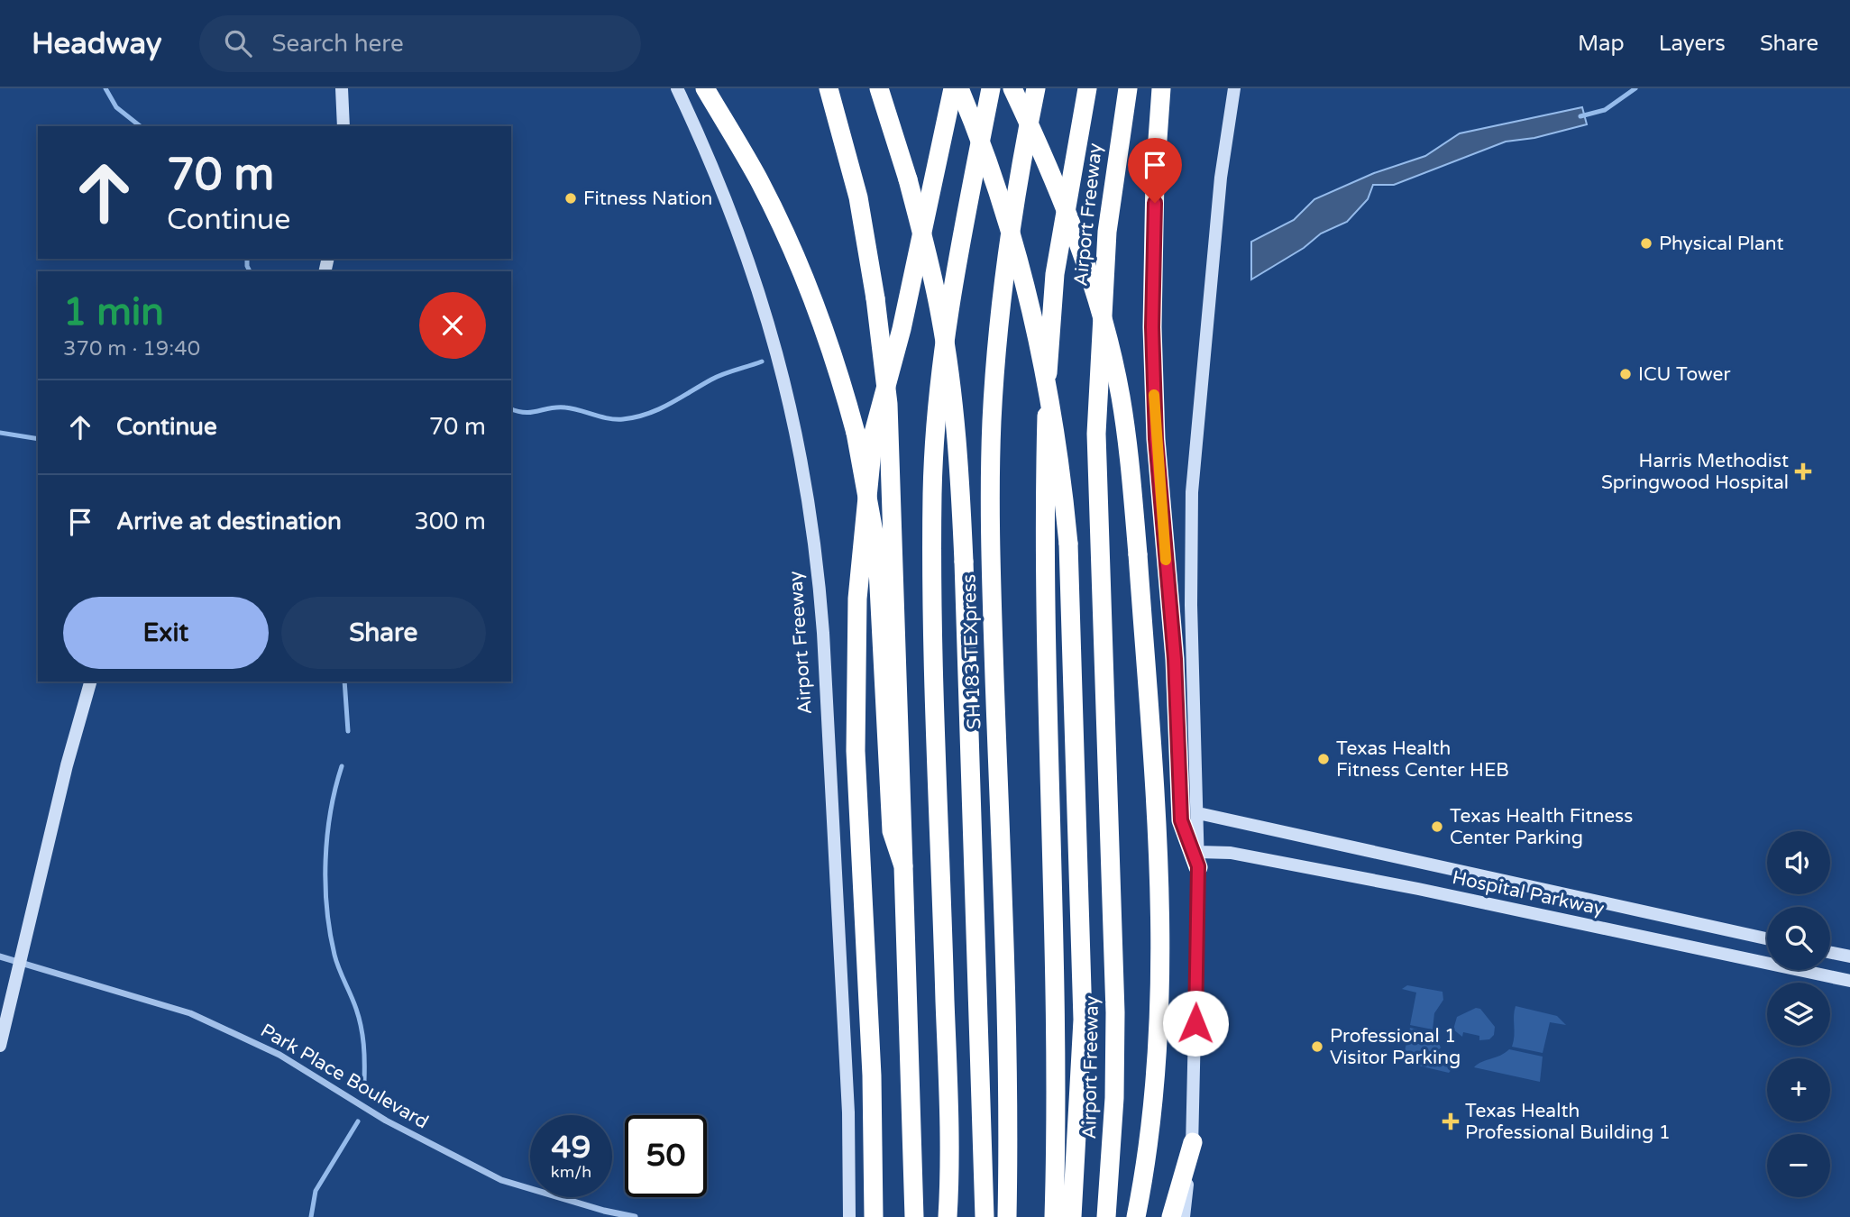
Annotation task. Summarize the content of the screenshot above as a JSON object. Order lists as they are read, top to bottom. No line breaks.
{"streets":{"highway":["Airport Freeway","SH 183 TEXpress"],"main road":["Hospital Parkway"],"street":["Park Place Boulevard"]},"places":{"other":["Fitness Nation","Physical Plant","ICU Tower","Texas Health Fitness Center HEB","Texas Health Fitness Center Parking","Professional 1 Visitor Parking"],"health":["Harris Methodist Springwood Hospital","Texas Health Professional Building 1"]},"page":{"header":"Headway","search":"Search here","nav":["Map","Layers","Share"],"turn":["70 m","Continue"],"heading":["1 min","370 m · 19:40"],"list":[{"name":"Continue","value":"70 m"},{"name":"Arrive at destination","value":"300 m"}],"buttons":["Exit","Share"],"map_buttons":["+","−"],"speed":"49 km/h","limit":"50"}}
